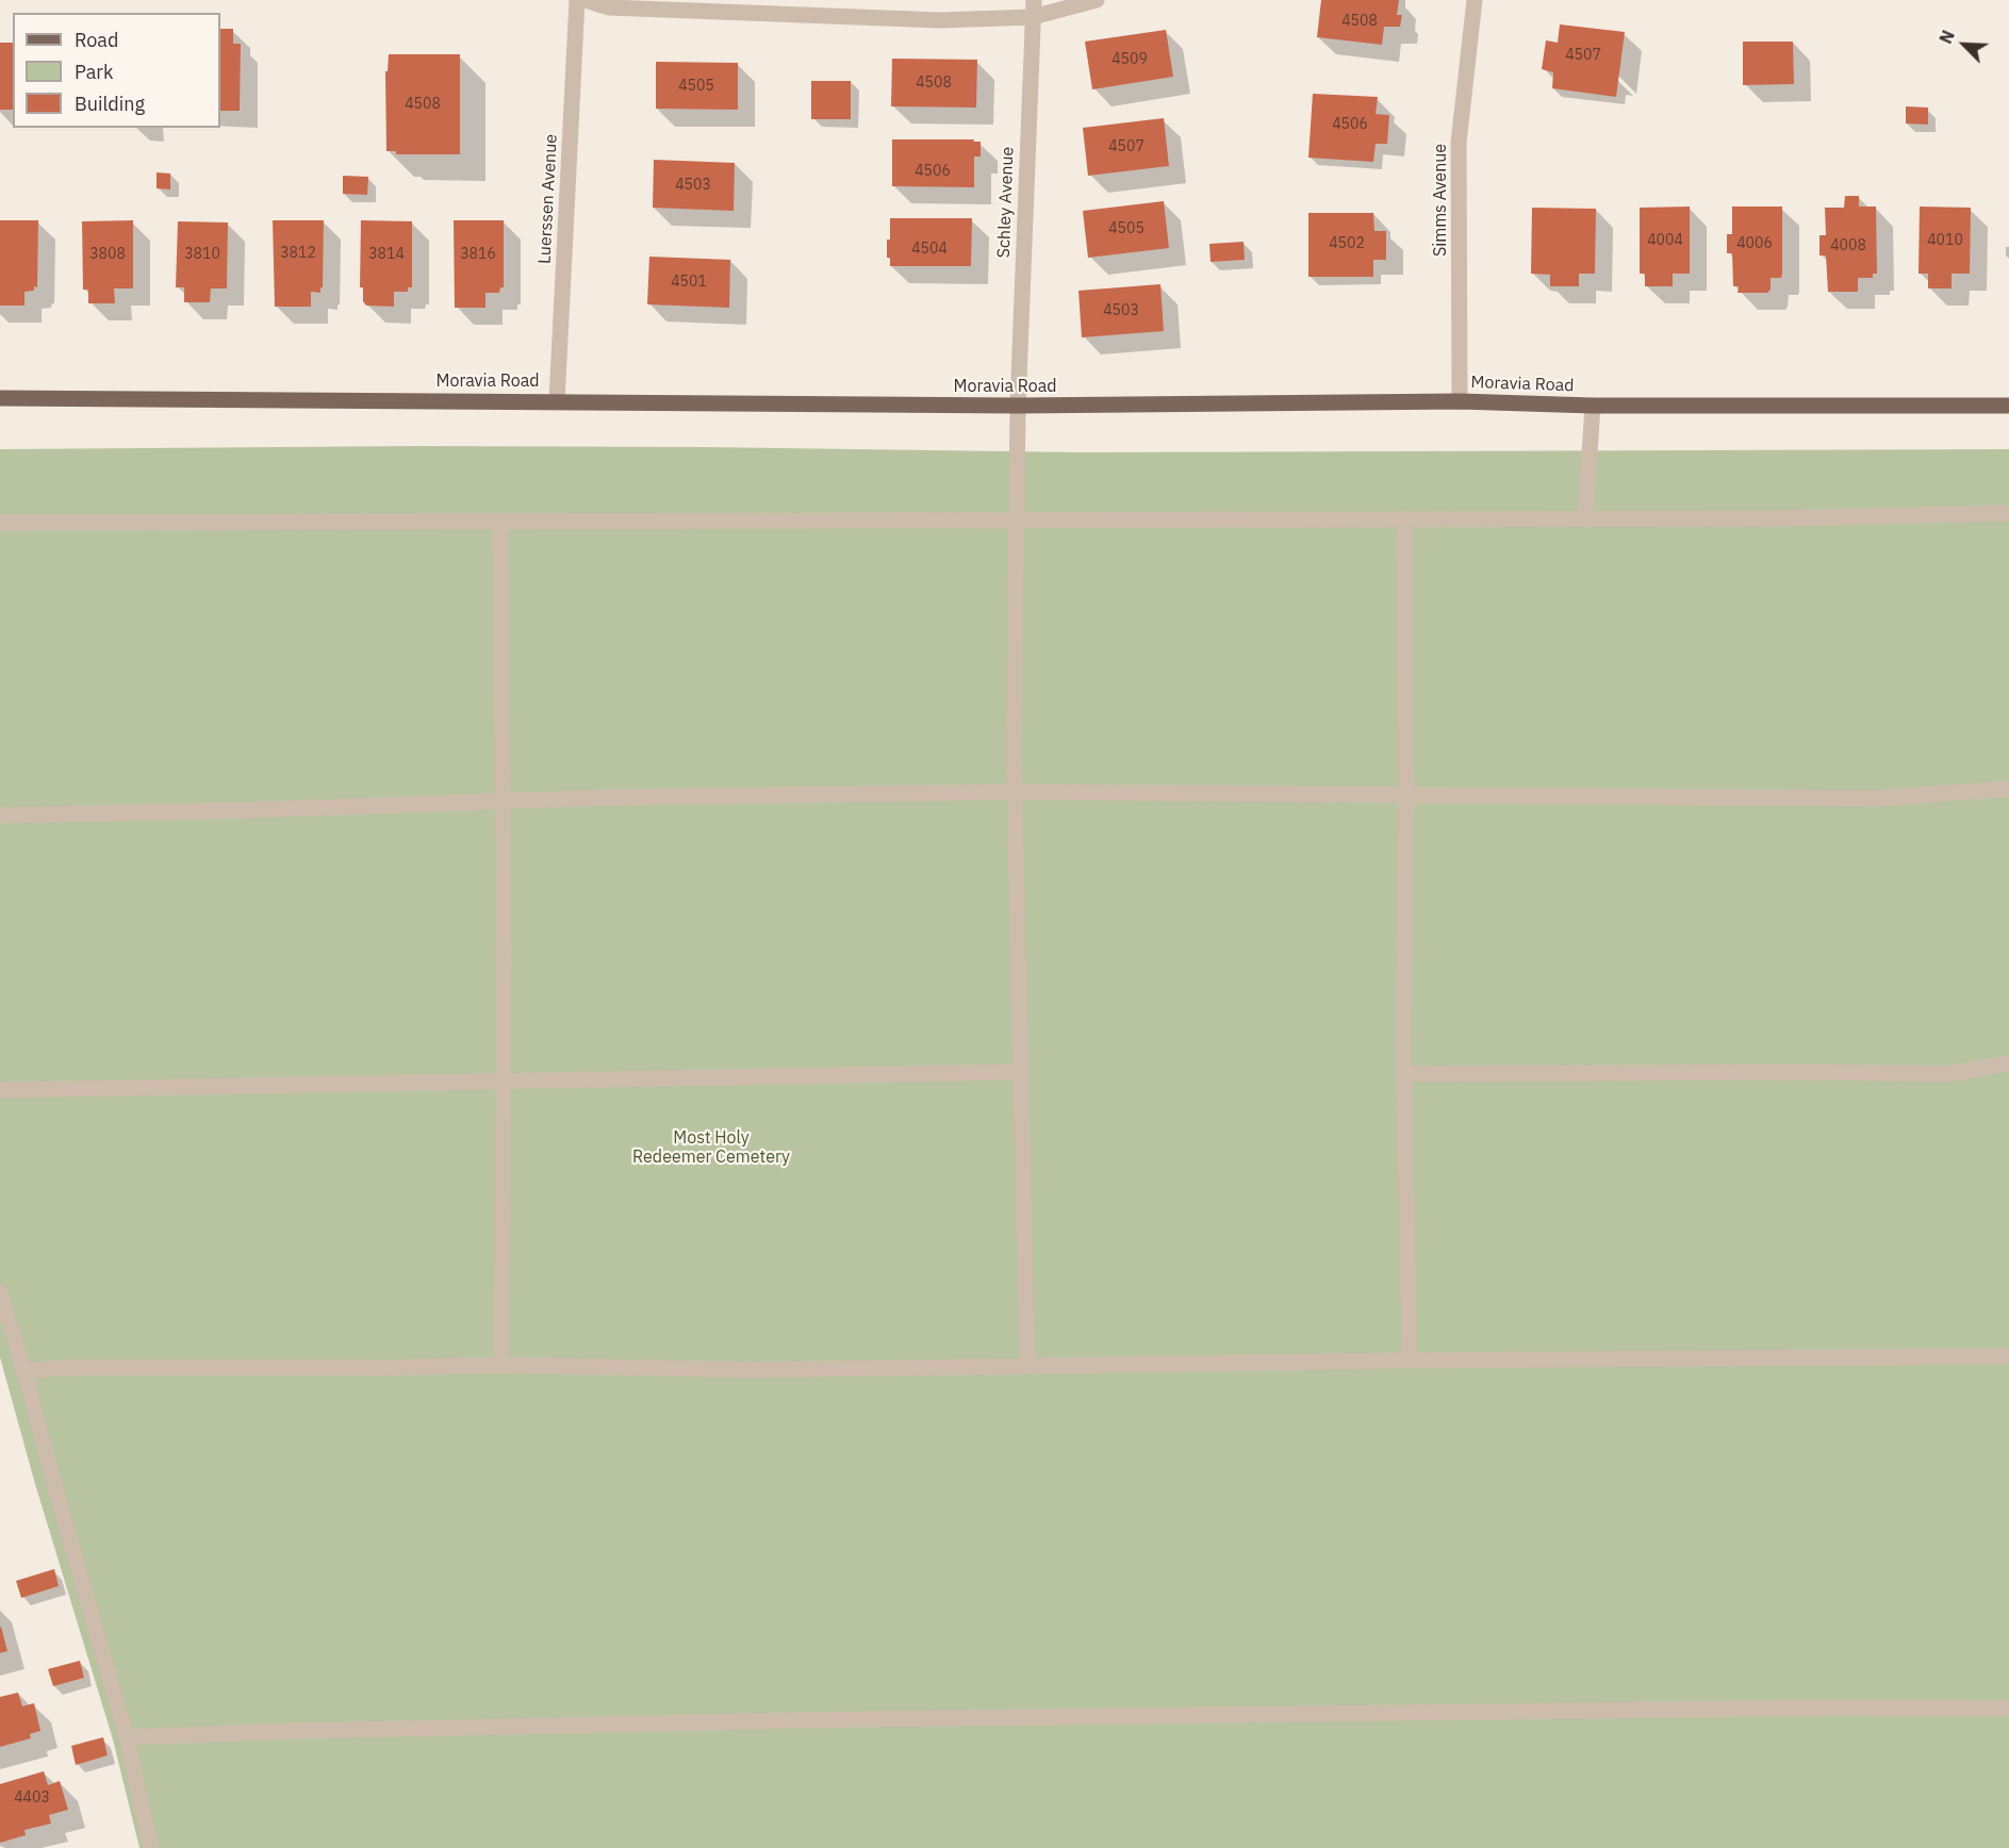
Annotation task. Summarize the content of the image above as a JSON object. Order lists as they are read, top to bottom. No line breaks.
{"streets":{"main road":["Moravia Road"],"street":["Luerssen Avenue","Simms Avenue","Schley Avenue"]},"crossings":[["Luerssen Avenue","Moravia Road"],["Simms Avenue","Moravia Road"],["Schley Avenue","Moravia Road"]],"parks":["Most Holy Redeemer Cemetery"],"house_numbers":["4508","4507","4509","4508","4505","4508","4506","4507","4506","4503","4505","4004","4010","4502","4006","4008","4504","3812","3808","3810","3814","3816","4501","4503","4403"],"legend":["Road","Park","Building"],"north":"top left"}
